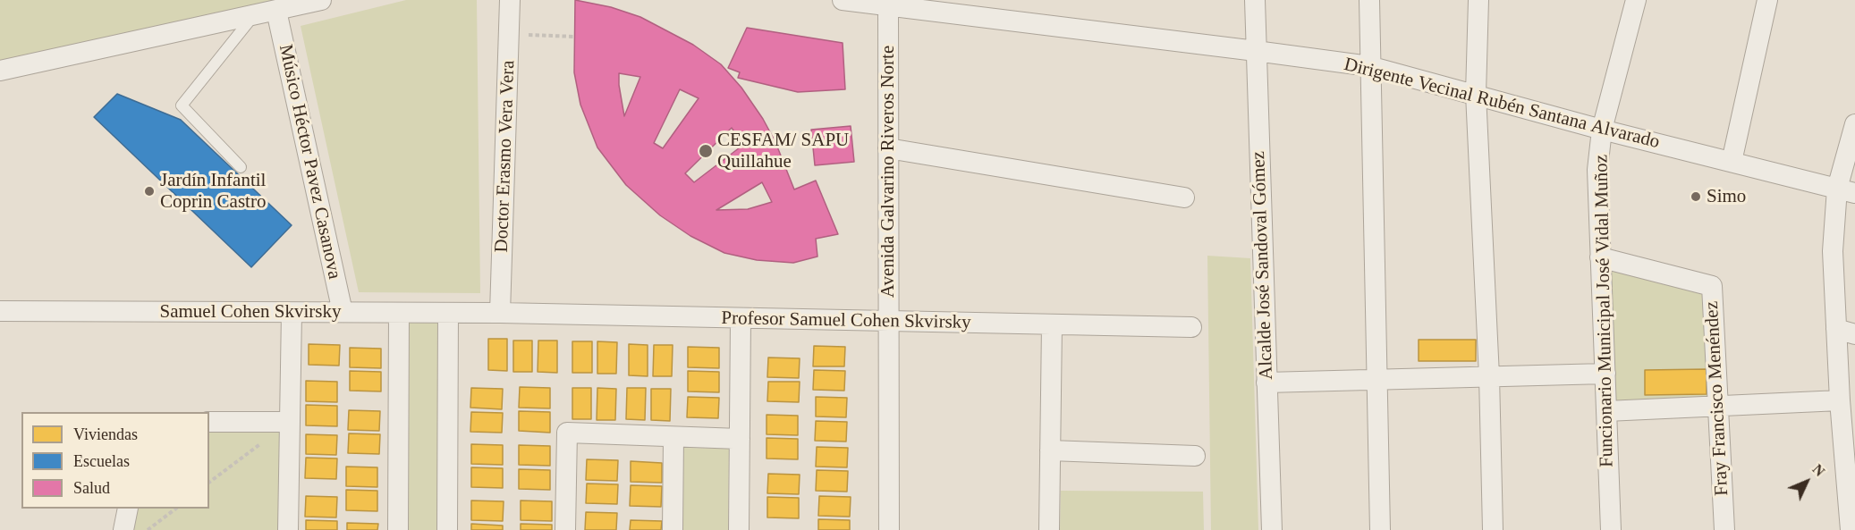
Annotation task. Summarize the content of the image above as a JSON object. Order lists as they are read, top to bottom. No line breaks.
{"streets":{"street":["Dirigente Vecinal Rubén Santana Alvarado","Doctor Erasmo Vera Vera","Músico Héctor Pavez Casanova","Avenida Galvarino Riveros Norte","Alcalde José Sandoval Gómez","Funcionario Municipal José Vidal Muñoz","Samuel Cohen Skvirsky","Profesor Samuel Cohen Skvirsky","Fray Francisco Menéndez"]},"crossings":[["Dirigente Vecinal Rubén Santana Alvarado","Avenida Galvarino Riveros Norte"],["Dirigente Vecinal Rubén Santana Alvarado","Alcalde José Sandoval Gómez"],["Dirigente Vecinal Rubén Santana Alvarado","Funcionario Municipal José Vidal Muñoz"],["Doctor Erasmo Vera Vera","Samuel Cohen Skvirsky"],["Doctor Erasmo Vera Vera","Profesor Samuel Cohen Skvirsky"],["Músico Héctor Pavez Casanova","Samuel Cohen Skvirsky"],["Avenida Galvarino Riveros Norte","Profesor Samuel Cohen Skvirsky"],["Funcionario Municipal José Vidal Muñoz","Fray Francisco Menéndez"],["Samuel Cohen Skvirsky","Profesor Samuel Cohen Skvirsky"]],"places":["CESFAM/ SAPU Quillahue","Jardín Infantil Coprin Castro","Simo"],"legend":["Viviendas","Escuelas","Salud"],"north":"top right"}
